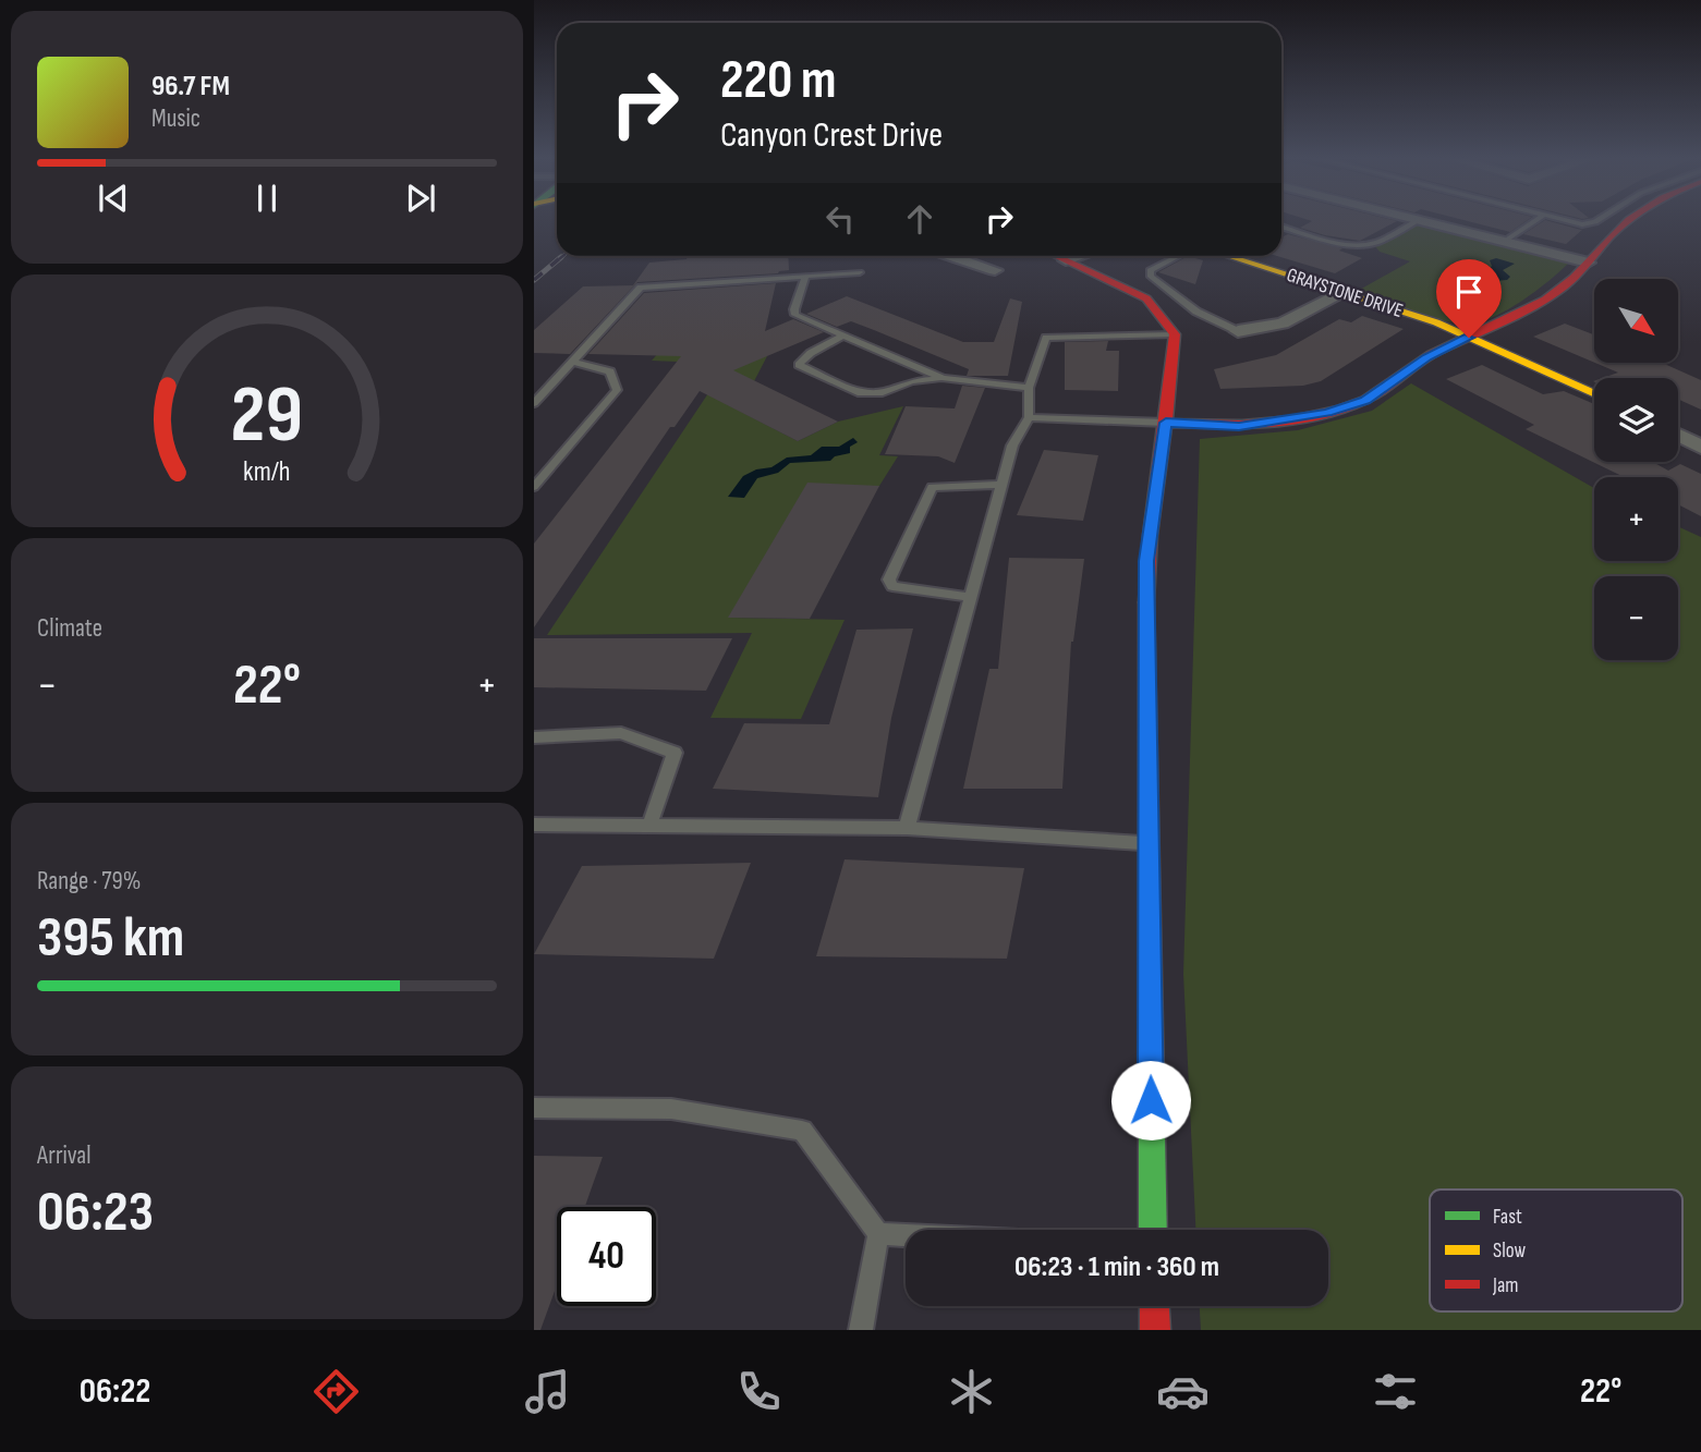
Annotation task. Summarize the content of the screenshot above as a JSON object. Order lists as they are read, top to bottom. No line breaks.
{"streets":{"street":["GRAYSTONE DRIVE"]},"legend":["Fast","Slow","Jam"],"north":"bottom right","page":{"turn":["220 m","Canyon Crest Drive"],"song":["96.7 FM","Music"],"map_buttons":["+","−"],"tile":["Climate",["Range · 79%","395 km"],["Arrival","06:23"]],"heat":["−","22°","+"],"limit":"40","trip":"06:23 · 1 min · 360 m","tabs":["06:22","22°"],"gauge":["29","km/h"]}}
